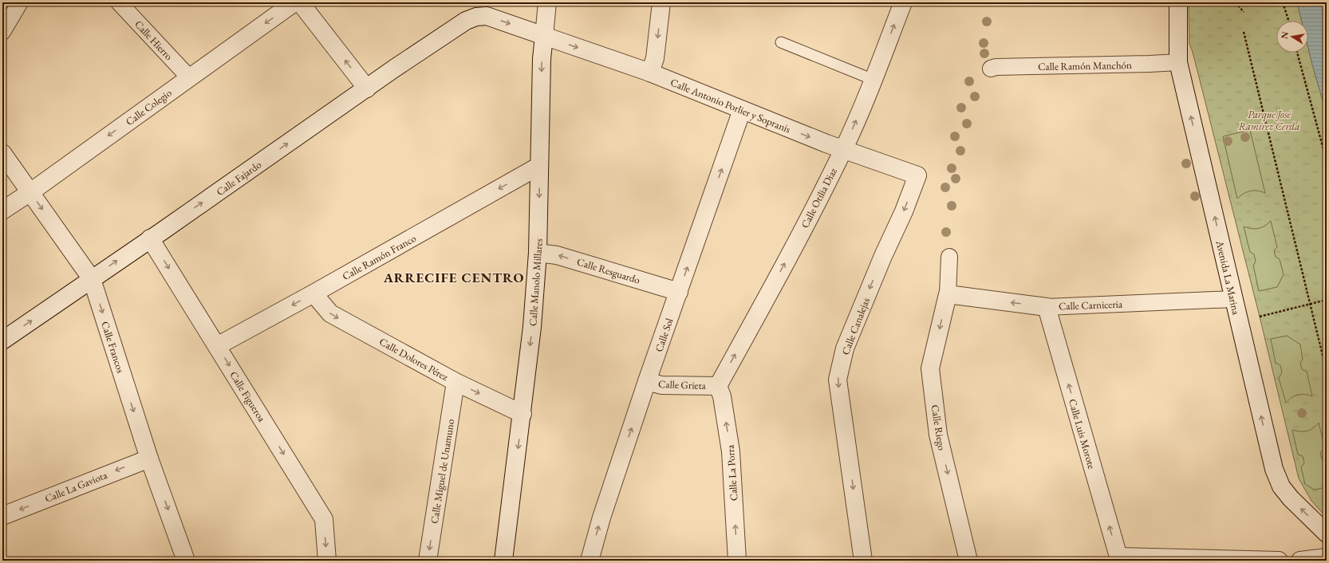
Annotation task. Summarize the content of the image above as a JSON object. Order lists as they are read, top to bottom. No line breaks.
{"streets":{"street":["Calle Hierro","Calle Ramón Manchón","Calle Antonio Porlier y Sopranis","Calle Colegio","Calle Fajardo","Calle Otilia Diaz","Calle Ramón Franco","Calle Resguardo","Avenida La Marina","Calle Manolo Millares","Calle Carniceria","Calle Canalejas","Calle Sol","Calle Francos","Calle Dolores Pérez","Calle Grieta","Calle Figueroa","Calle Riego","Calle Luis Morote","Calle Miguel de Unamuno","Calle La Porra","Calle La Gaviota"]},"crossings":[["Calle Hierro","Calle Colegio"],["Calle Ramón Manchón","Avenida La Marina"],["Calle Antonio Porlier y Sopranis","Calle Fajardo"],["Calle Antonio Porlier y Sopranis","Calle Otilia Diaz"],["Calle Antonio Porlier y Sopranis","Calle Manolo Millares"],["Calle Antonio Porlier y Sopranis","Calle Canalejas"],["Calle Antonio Porlier y Sopranis","Calle Sol"],["Calle Colegio","Calle Francos"],["Calle Fajardo","Calle Francos"],["Calle Fajardo","Calle Figueroa"],["Calle Otilia Diaz","Calle Grieta"],["Calle Otilia Diaz","Calle La Porra"],["Calle Ramón Franco","Calle Manolo Millares"],["Calle Ramón Franco","Calle Dolores Pérez"],["Calle Ramón Franco","Calle Figueroa"],["Calle Resguardo","Calle Manolo Millares"],["Calle Resguardo","Calle Sol"],["Avenida La Marina","Calle Carniceria"],["Calle Manolo Millares","Calle Dolores Pérez"],["Calle Carniceria","Calle Riego"],["Calle Carniceria","Calle Luis Morote"],["Calle Sol","Calle Grieta"],["Calle Francos","Calle La Gaviota"],["Calle Dolores Pérez","Calle Miguel de Unamuno"],["Calle Grieta","Calle La Porra"]],"one_way":["Calle Antonio Porlier y Sopranis","Calle Colegio","Calle Fajardo","Calle Otilia Diaz","Calle Ramón Franco","Calle Resguardo","Avenida La Marina","Calle Manolo Millares","Calle Canalejas","Calle Sol","Calle Francos","Calle Dolores Pérez","Calle Figueroa","Calle Riego","Calle Luis Morote","Calle Miguel de Unamuno","Calle La Porra","Calle La Gaviota"],"districts":["ARRECIFE CENTRO"],"parks":["Parque José Ramírez Cerdá"],"north":"left"}
